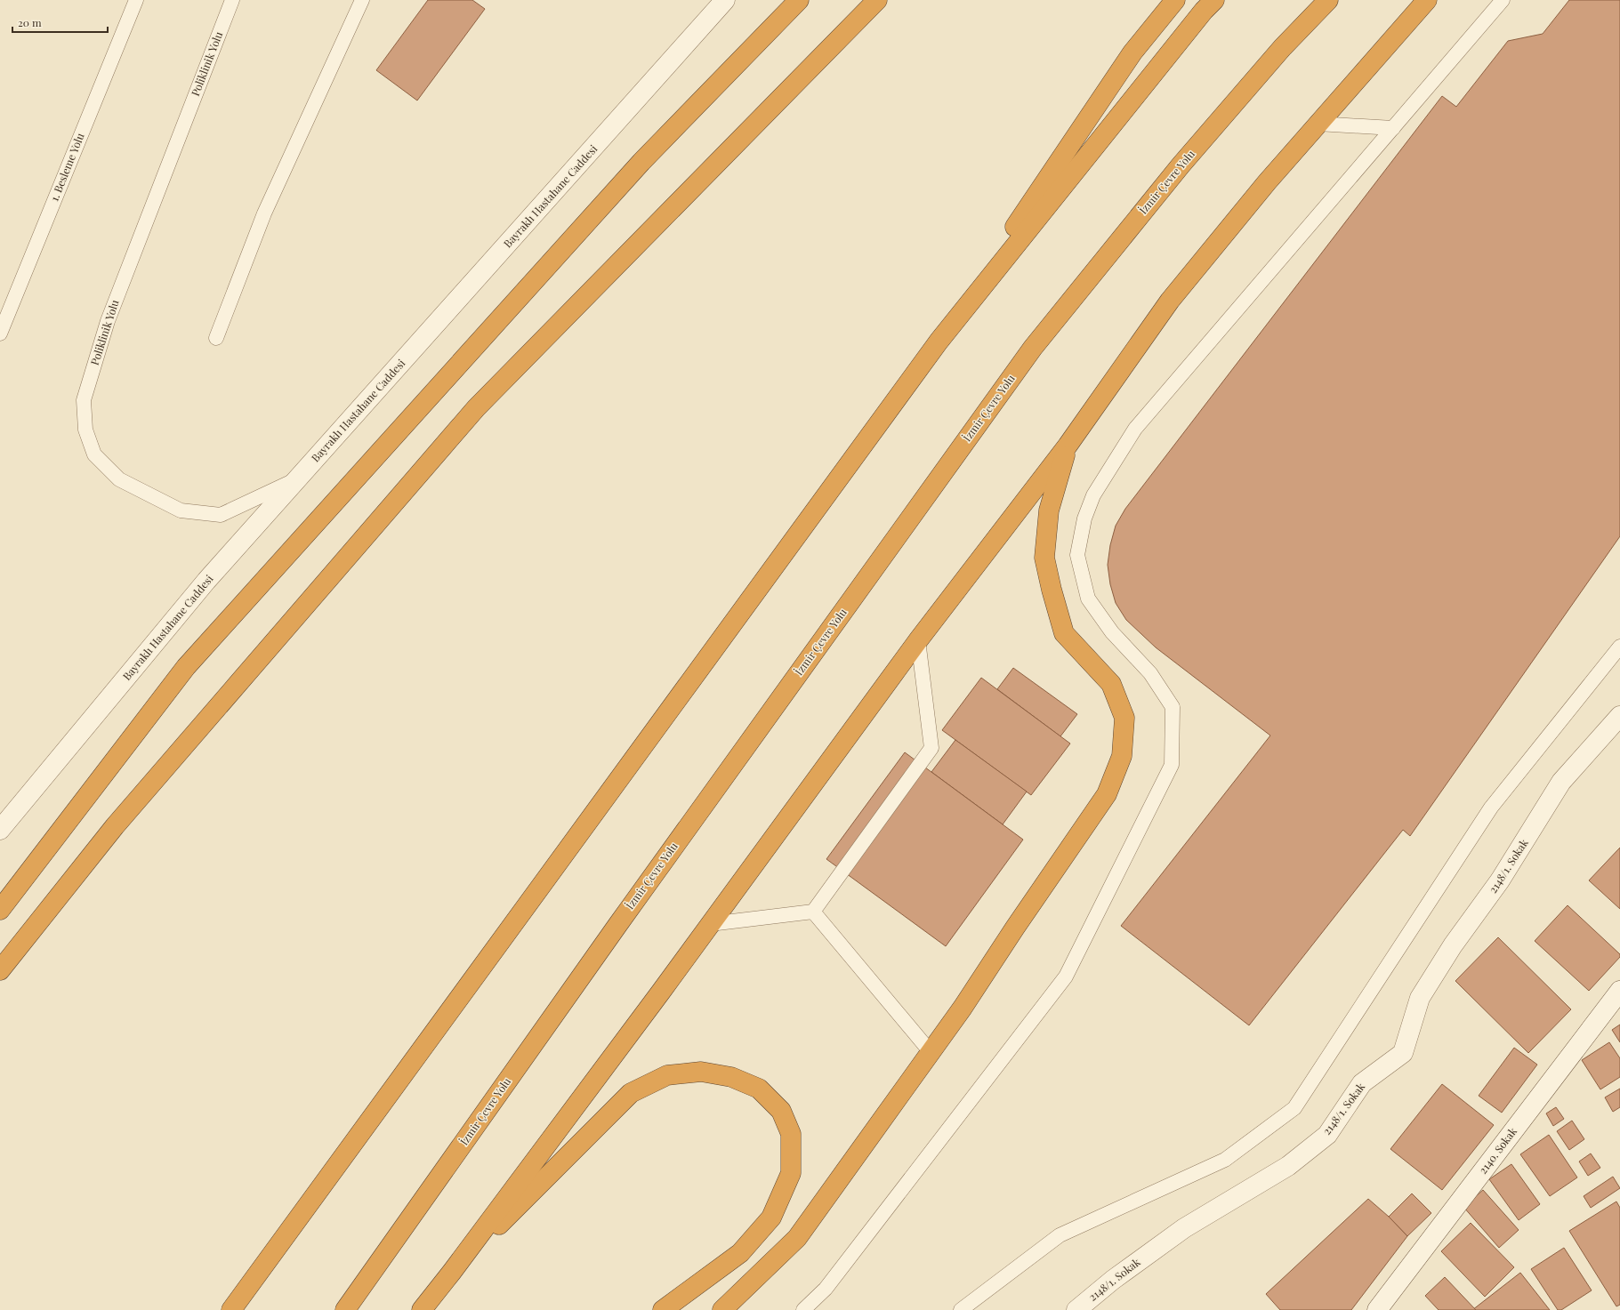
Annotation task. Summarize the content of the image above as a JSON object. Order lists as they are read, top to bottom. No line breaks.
{"streets":{"highway":["İzmir Çevre Yolu"],"street":["Bayraklı Hastahane Caddesi","2148/1. Sokak","2140. Sokak"],"lane":["Poliklinik Yolu","1. Besleme Yolu"]},"crossings":[["Poliklinik Yolu","Bayraklı Hastahane Caddesi"]],"scale_bar":"20 m"}
